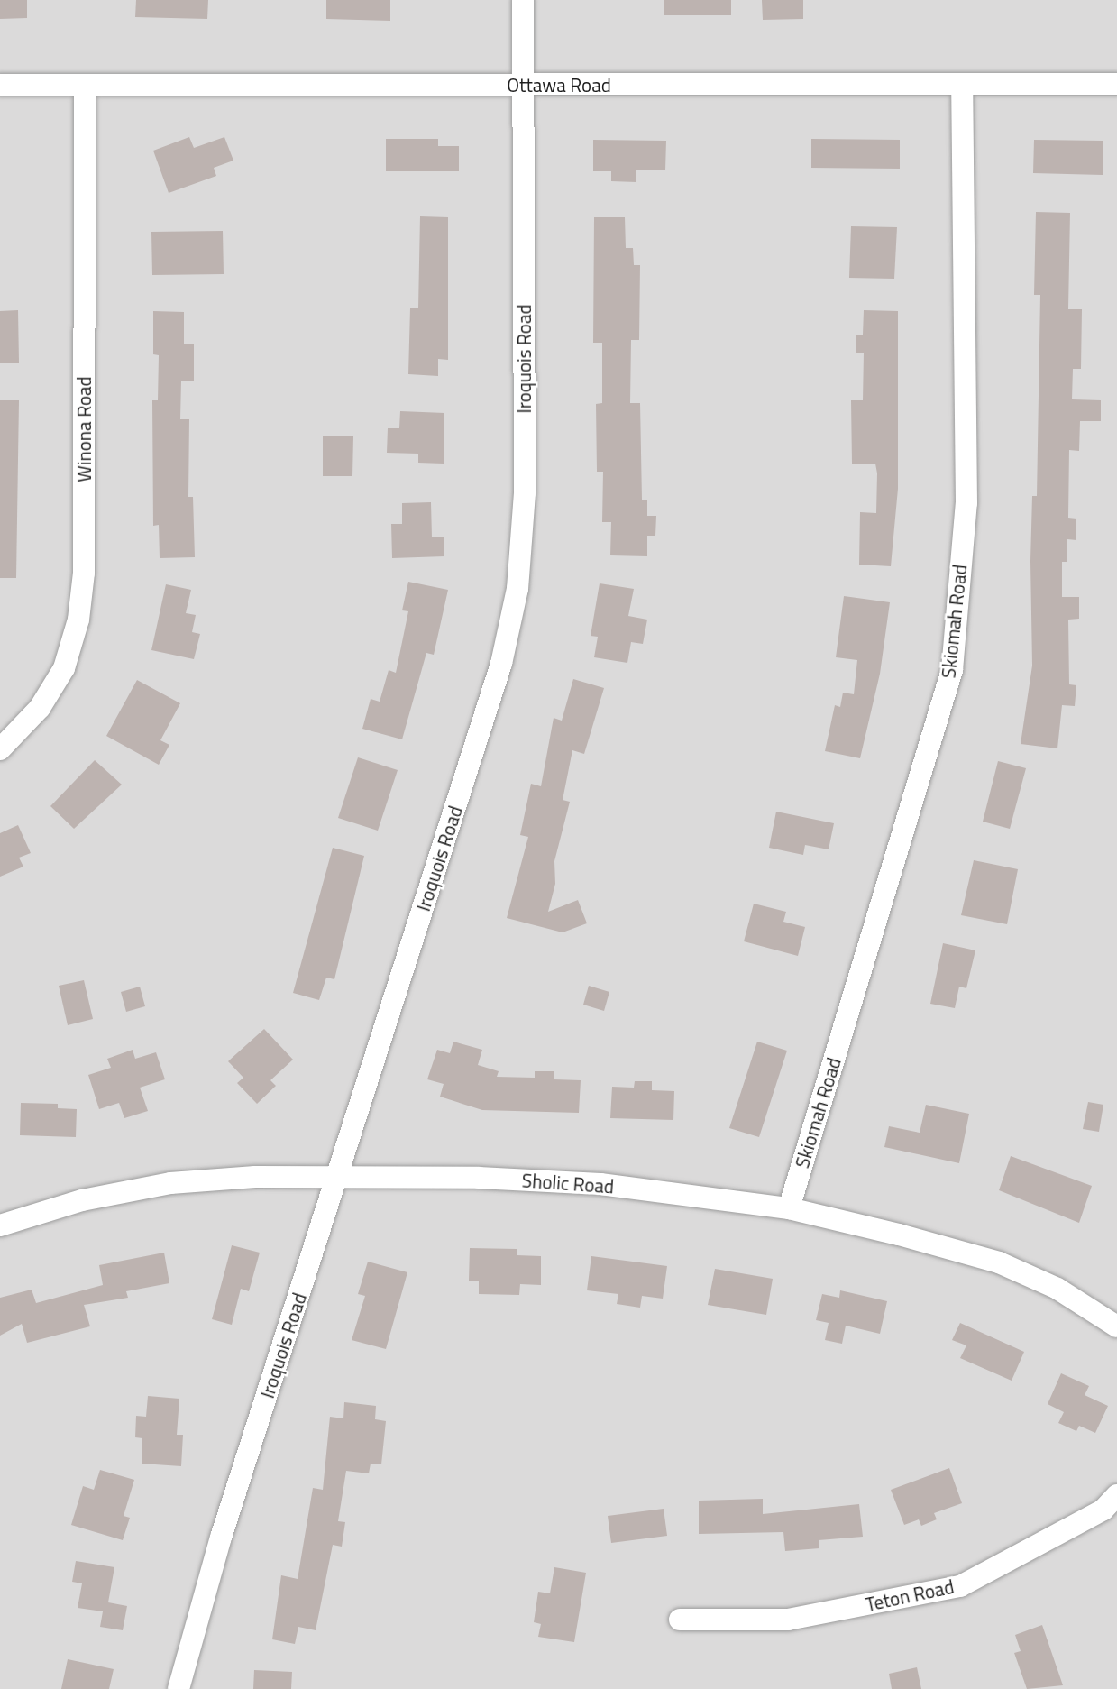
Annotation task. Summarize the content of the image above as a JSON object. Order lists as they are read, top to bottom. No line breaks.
{"streets":{"street":["Ottawa Road","Iroquois Road","Winona Road","Skiomah Road","Sholic Road","Teton Road"]},"crossings":[["Ottawa Road","Iroquois Road"],["Ottawa Road","Winona Road"],["Ottawa Road","Skiomah Road"],["Iroquois Road","Sholic Road"],["Skiomah Road","Sholic Road"]]}
